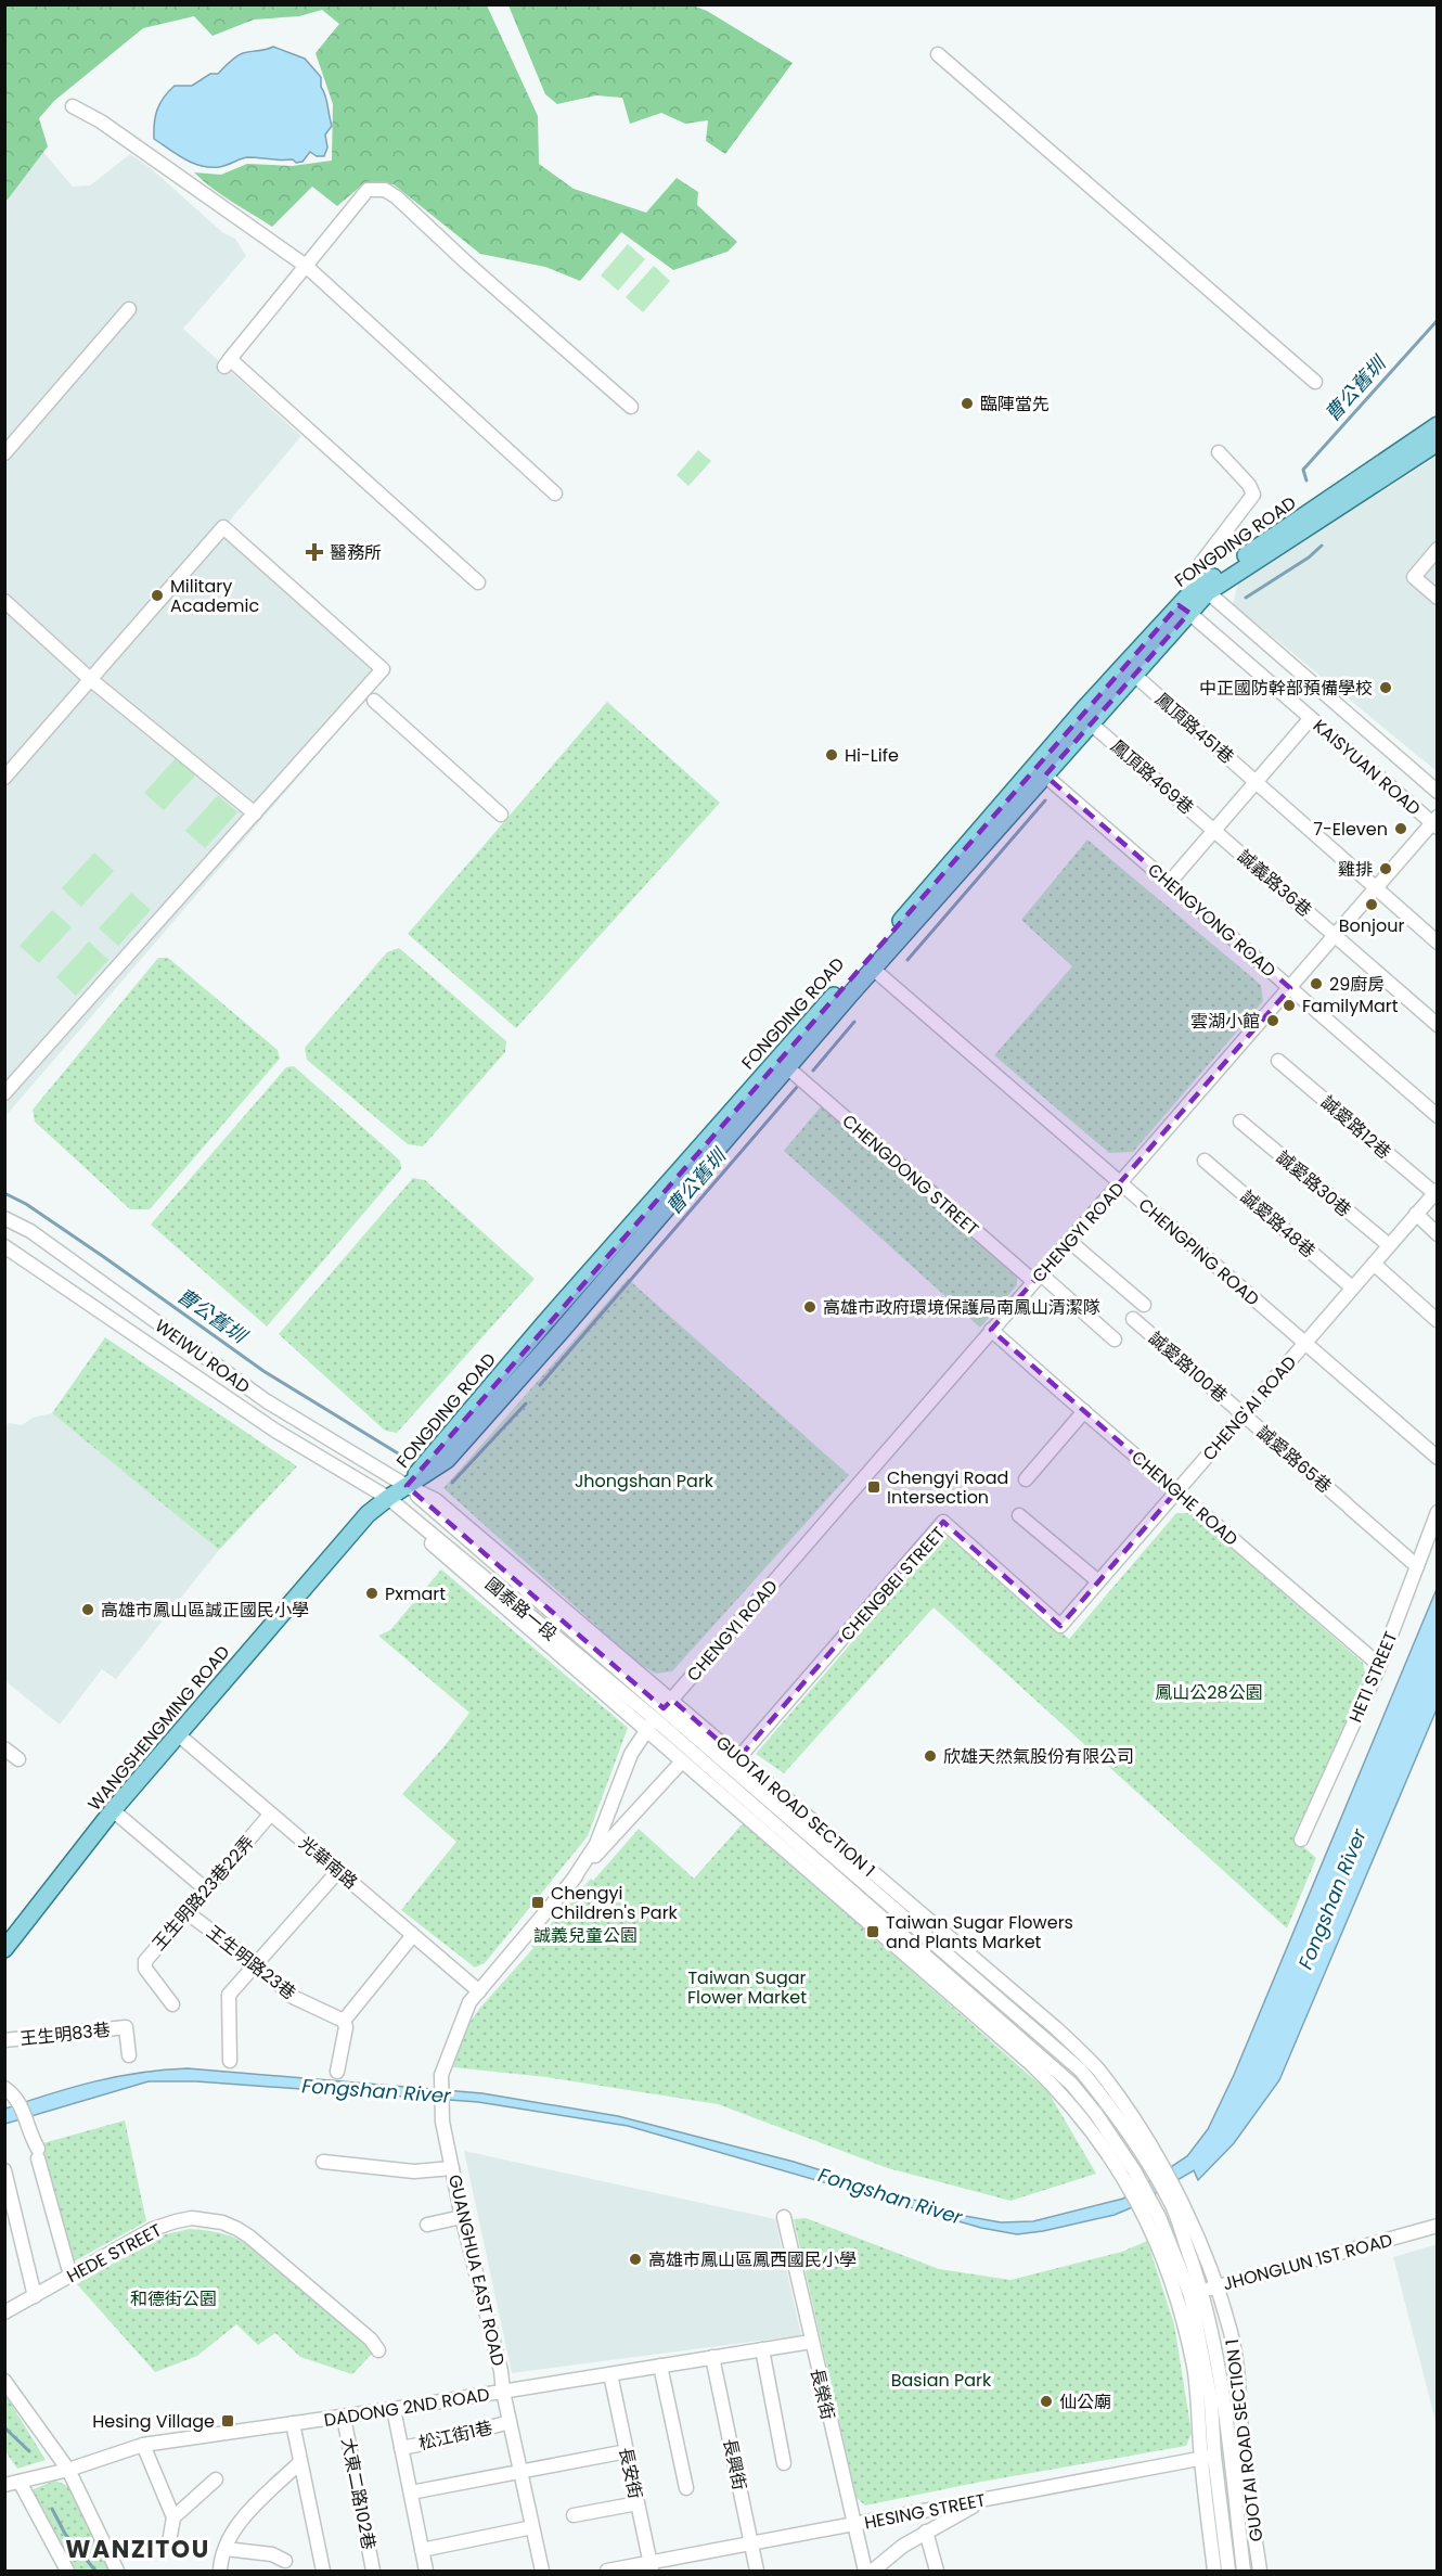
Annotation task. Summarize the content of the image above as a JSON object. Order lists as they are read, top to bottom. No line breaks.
{"streets":{"main road":["FONGDING ROAD","WANGSHENGMING ROAD"],"street":["鳳頂路451巷","KAISYUAN ROAD","鳳頂路469巷","誠義路36巷","CHENGYONG ROAD","誠愛路12巷","CHENGDONG STREET","誠愛路30巷","誠愛路48巷","CHENGYI ROAD","CHENGPING ROAD","WEIWU ROAD","誠愛路100巷","CHENG'AI ROAD","誠愛路65巷","CHENGHE ROAD","CHENGBEI STREET","國泰路一段","HETI STREET","GUOTAI ROAD SECTION 1","光華南路","王生明路23巷22弄","王生明路23巷","王生明83巷","HEDE STREET","JHONGLUN 1ST ROAD","GUANGHUA EAST ROAD","長榮街","DADONG 2ND ROAD","松江街1巷","長興街","長安街","大東二路102巷","HESING STREET"]},"crossings":[["FONGDING ROAD","鳳頂路451巷"],["FONGDING ROAD","KAISYUAN ROAD"],["FONGDING ROAD","鳳頂路469巷"],["FONGDING ROAD","CHENGYONG ROAD"],["FONGDING ROAD","CHENGDONG STREET"],["FONGDING ROAD","CHENGPING ROAD"],["FONGDING ROAD","WEIWU ROAD"],["FONGDING ROAD","國泰路一段"],["FONGDING ROAD","WANGSHENGMING ROAD"],["鳳頂路451巷","CHENGYI ROAD"],["KAISYUAN ROAD","CHENGYI ROAD"],["鳳頂路469巷","誠義路36巷"],["誠義路36巷","CHENGYI ROAD"],["CHENGYONG ROAD","CHENGYI ROAD"],["誠愛路12巷","CHENG'AI ROAD"],["CHENGDONG STREET","CHENGYI ROAD"],["誠愛路30巷","CHENG'AI ROAD"],["誠愛路48巷","CHENG'AI ROAD"],["CHENGYI ROAD","CHENGPING ROAD"],["CHENGYI ROAD","CHENGHE ROAD"],["CHENGYI ROAD","國泰路一段"],["CHENGYI ROAD","GUOTAI ROAD SECTION 1"],["CHENGPING ROAD","CHENG'AI ROAD"],["WEIWU ROAD","國泰路一段"],["WEIWU ROAD","WANGSHENGMING ROAD"],["誠愛路100巷","CHENG'AI ROAD"],["誠愛路100巷","誠愛路65巷"],["CHENG'AI ROAD","誠愛路65巷"],["CHENG'AI ROAD","CHENGHE ROAD"],["CHENG'AI ROAD","CHENGBEI STREET"],["誠愛路65巷","HETI STREET"],["CHENGHE ROAD","HETI STREET"],["CHENGBEI STREET","GUOTAI ROAD SECTION 1"],["國泰路一段","WANGSHENGMING ROAD"],["國泰路一段","GUOTAI ROAD SECTION 1"],["WANGSHENGMING ROAD","光華南路"],["GUOTAI ROAD SECTION 1","JHONGLUN 1ST ROAD"],["GUOTAI ROAD SECTION 1","HESING STREET"],["光華南路","王生明路23巷22弄"],["光華南路","GUANGHUA EAST ROAD"],["王生明路23巷22弄","王生明路23巷"],["GUANGHUA EAST ROAD","DADONG 2ND ROAD"],["GUANGHUA EAST ROAD","松江街1巷"],["長榮街","DADONG 2ND ROAD"],["長榮街","HESING STREET"],["DADONG 2ND ROAD","長興街"],["DADONG 2ND ROAD","長安街"],["DADONG 2ND ROAD","大東二路102巷"],["長興街","HESING STREET"],["長安街","HESING STREET"]],"districts":["WANZITOU"],"water":["曹公舊圳","Fongshan River"],"parks":["Jhongshan Park","鳳山公28公園","誠義兒童公園","Taiwan Sugar Flower Market","和德街公園","Basian Park"],"places":{"other":["臨陣當先","Military Academic","中正國防幹部預備學校","Hi-Life","7-Eleven","雞排","Bonjour","29廚房","FamilyMart","雲湖小館","高雄市政府環境保護局南鳳山清潔隊","Pxmart","高雄市鳳山區誠正國民小學","欣雄天然氣股份有限公司","高雄市鳳山區鳳西國民小學","仙公廟"],"health":["醫務所"],"transit":["Chengyi Road Intersection","Chengyi Children's Park","Taiwan Sugar Flowers and Plants Market","Hesing Village"]}}
